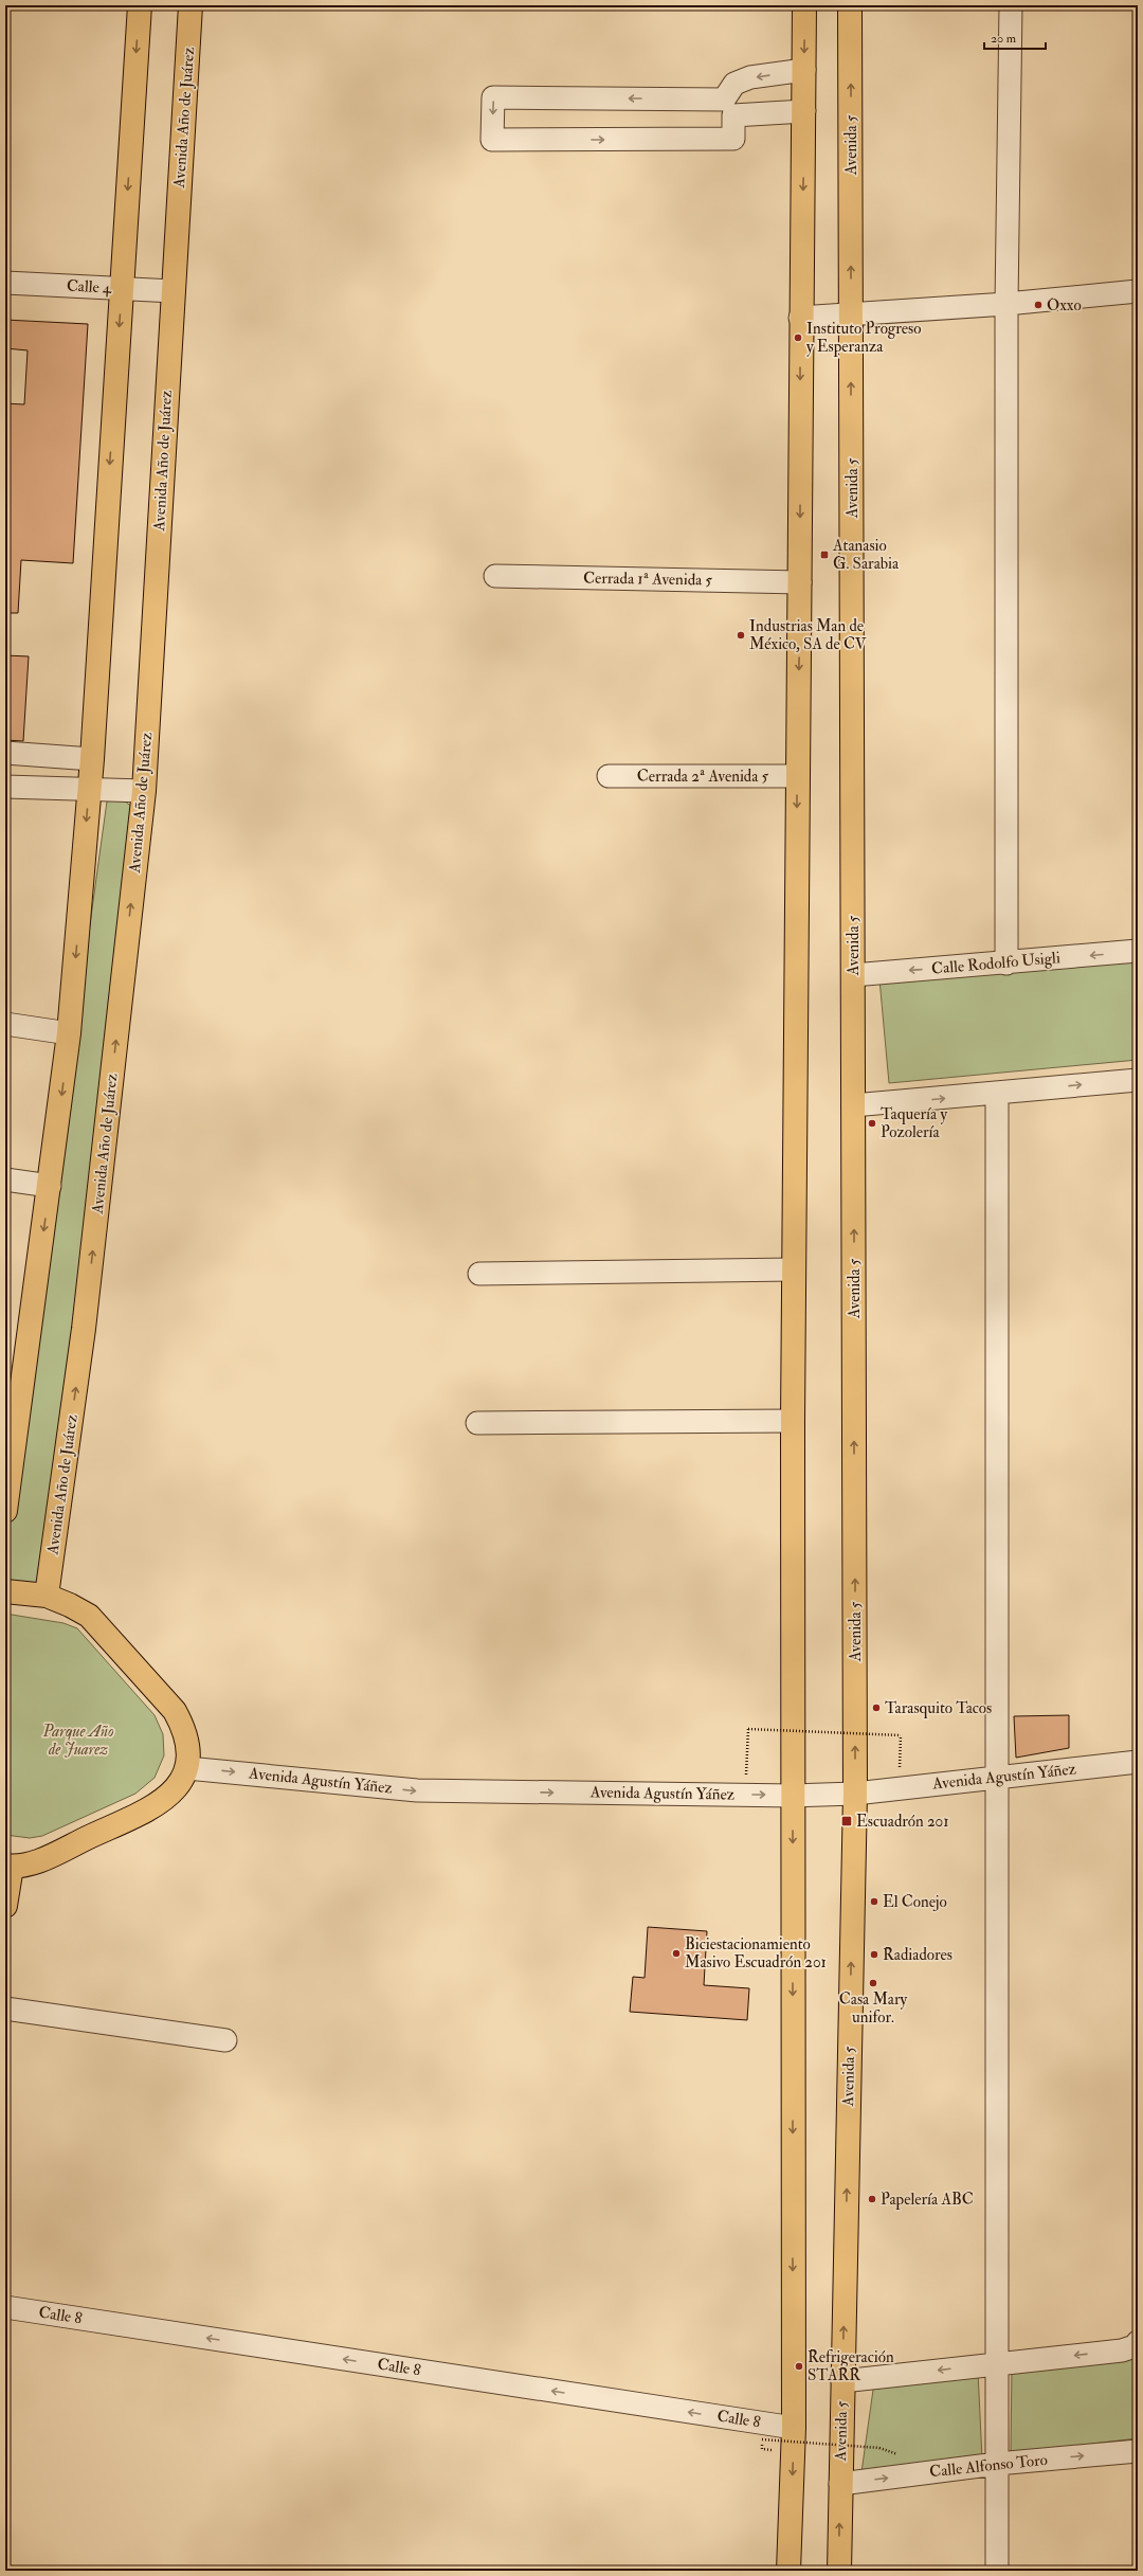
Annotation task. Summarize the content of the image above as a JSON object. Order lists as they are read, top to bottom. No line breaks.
{"streets":{"main road":["Avenida Año de Juárez","Avenida 5"],"street":["Calle 4","Cerrada 1ª Avenida 5","Cerrada 2ª Avenida 5","Calle Rodolfo Usigli","Avenida Agustín Yáñez","Calle 8","Calle Alfonso Toro"]},"crossings":[["Avenida Año de Juárez","Calle 4"],["Avenida 5","Calle Rodolfo Usigli"],["Avenida 5","Avenida Agustín Yáñez"],["Avenida 5","Calle Alfonso Toro"]],"one_way":["Avenida Agustín Yáñez","Calle 8"],"parks":["Parque Año de Juarez"],"places":{"other":["Oxxo","Instituto Progreso y Esperanza","Industrias Man de México, SA de CV","Taquería y Pozolería","Tarasquito Tacos","El Conejo","Biciestacionamiento Masivo Escuadrón 201","Radiadores","Casa Mary unifor.","Papelería ABC","Refrigeración STARR"],"transit":["Atanasio G. Sarabia","Escuadrón 201"]},"scale_bar":"20 m"}
